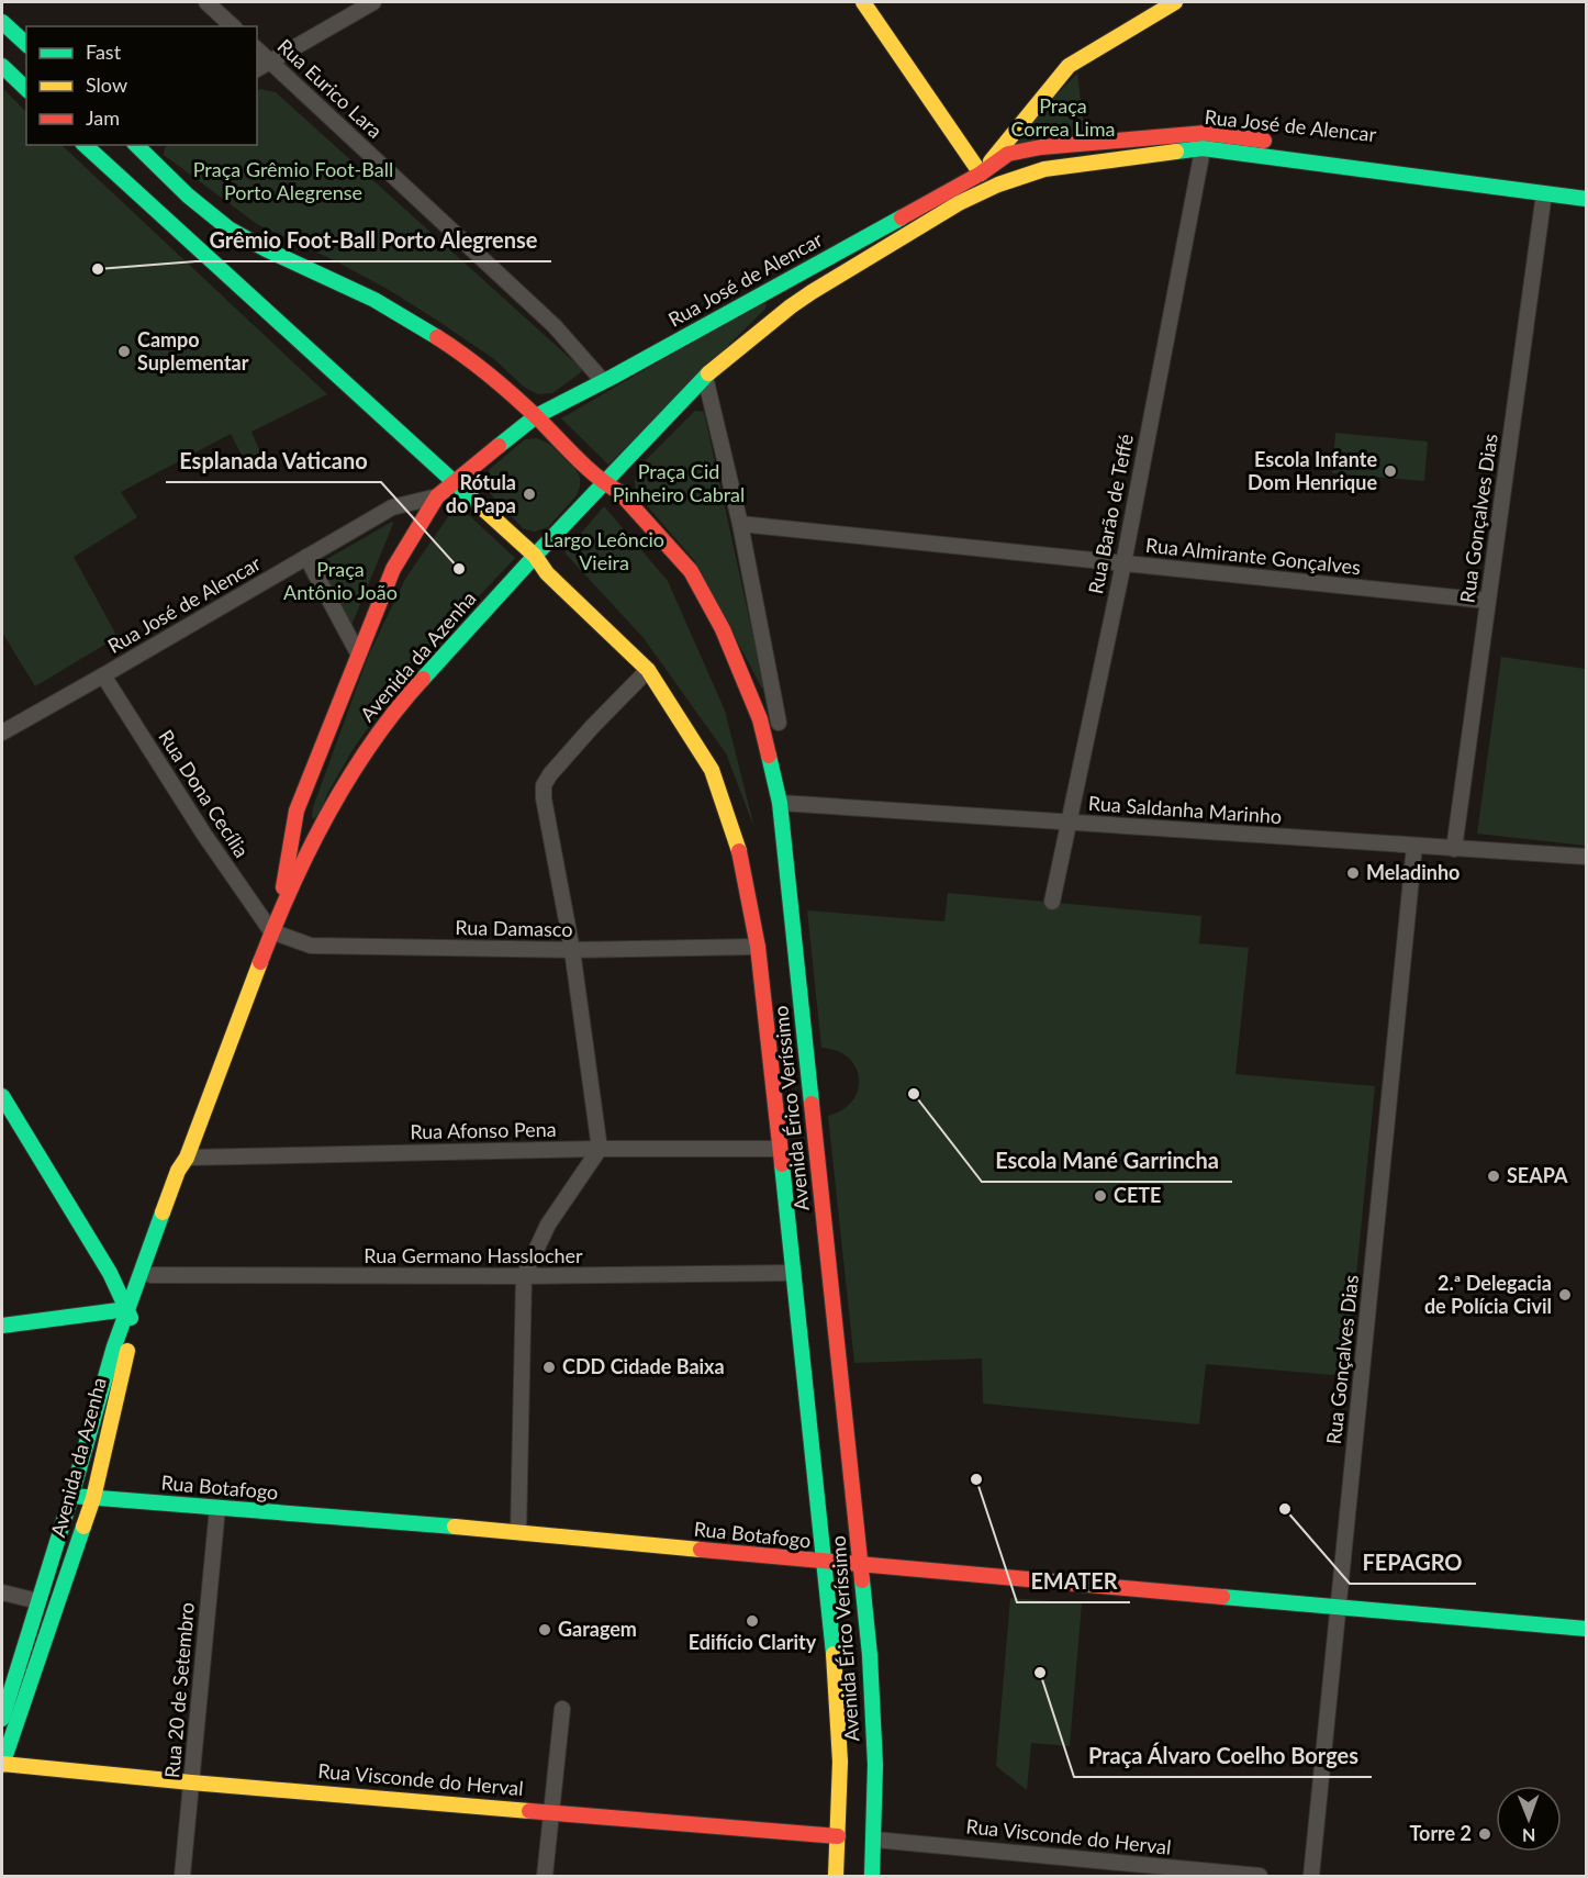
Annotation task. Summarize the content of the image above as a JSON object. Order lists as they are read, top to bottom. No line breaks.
{"streets":{"main road":["Rua José de Alencar","Avenida da Azenha","Avenida Érico Veríssimo","Rua Botafogo","Rua Visconde do Herval"],"street":["Rua Eurico Lara","Rua Barão de Teffé","Rua Gonçalves Dias","Rua Almirante Gonçalves","Rua Dona Cecília","Rua Saldanha Marinho","Rua Damasco","Rua Afonso Pena","Rua Germano Hasslocher","Rua 20 de Setembro"]},"crossings":[["Rua Eurico Lara","Rua José de Alencar"],["Rua José de Alencar","Rua Barão de Teffé"],["Rua José de Alencar","Rua Gonçalves Dias"],["Rua José de Alencar","Avenida da Azenha"],["Rua José de Alencar","Rua Dona Cecília"],["Rua José de Alencar","Avenida Érico Veríssimo"],["Rua Barão de Teffé","Rua Almirante Gonçalves"],["Rua Barão de Teffé","Rua Saldanha Marinho"],["Rua Gonçalves Dias","Rua Almirante Gonçalves"],["Rua Gonçalves Dias","Rua Saldanha Marinho"],["Rua Gonçalves Dias","Rua Botafogo"],["Avenida da Azenha","Rua Dona Cecília"],["Avenida da Azenha","Rua Damasco"],["Avenida da Azenha","Avenida Érico Veríssimo"],["Avenida da Azenha","Rua Afonso Pena"],["Avenida da Azenha","Rua Germano Hasslocher"],["Avenida da Azenha","Rua Botafogo"],["Avenida da Azenha","Rua Visconde do Herval"],["Rua Dona Cecília","Rua Damasco"],["Rua Saldanha Marinho","Avenida Érico Veríssimo"],["Rua Damasco","Avenida Érico Veríssimo"],["Avenida Érico Veríssimo","Rua Afonso Pena"],["Avenida Érico Veríssimo","Rua Germano Hasslocher"],["Avenida Érico Veríssimo","Rua Botafogo"],["Avenida Érico Veríssimo","Rua Visconde do Herval"],["Rua Botafogo","Rua 20 de Setembro"],["Rua 20 de Setembro","Rua Visconde do Herval"]],"parks":["Praça Correa Lima","Praça Grêmio Foot-Ball Porto Alegrense","Praça Cid Pinheiro Cabral","Largo Leôncio Vieira","Praça Antônio João"],"places":["Grêmio Foot-Ball Porto Alegrense","Campo Suplementar","Escola Infante Dom Henrique","Rótula do Papa","Esplanada Vaticano","Meladinho","Escola Mané Garrincha","SEAPA","CETE","2.ª Delegacia de Polícia Civil","CDD Cidade Baixa","EMATER","FEPAGRO","Edifício Clarity","Garagem","Praça Álvaro Coelho Borges","Torre 2"],"legend":["Fast","Slow","Jam"],"north":"bottom"}
